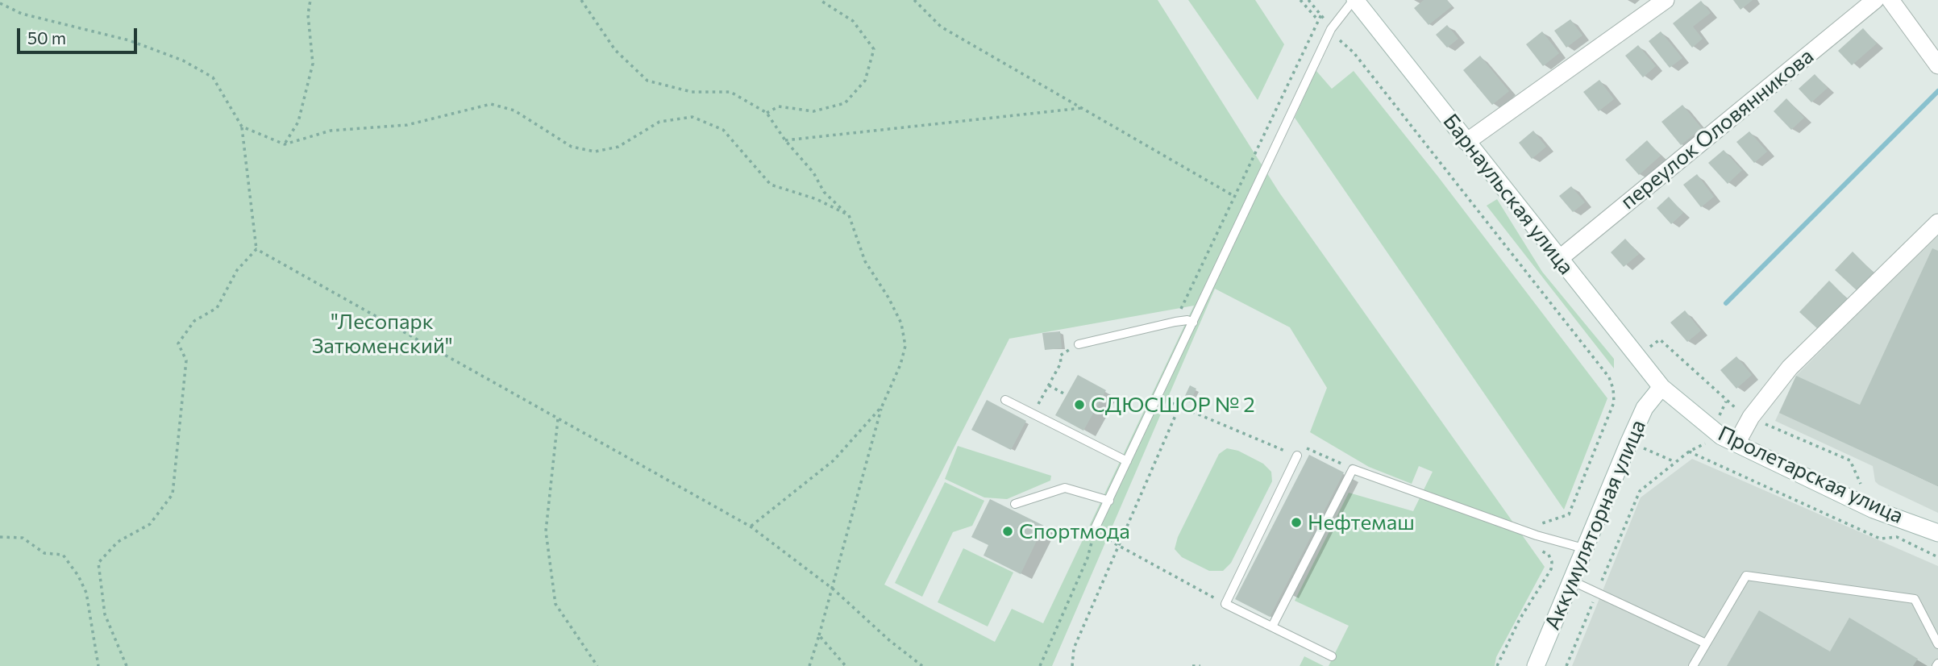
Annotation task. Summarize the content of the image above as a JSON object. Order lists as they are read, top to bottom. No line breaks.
{"streets":{"street":["переулок Оловянникова","Барнаульская улица","Пролетарская улица","Аккумуляторная улица"]},"crossings":[["переулок Оловянникова","Барнаульская улица"],["Барнаульская улица","Пролетарская улица"],["Барнаульская улица","Аккумуляторная улица"],["Пролетарская улица","Аккумуляторная улица"]],"parks":["\"Лесопарк Затюменский\""],"places":["СДЮСШОР № 2","Нефтемаш","Спортмода"],"scale_bar":"50 m"}
